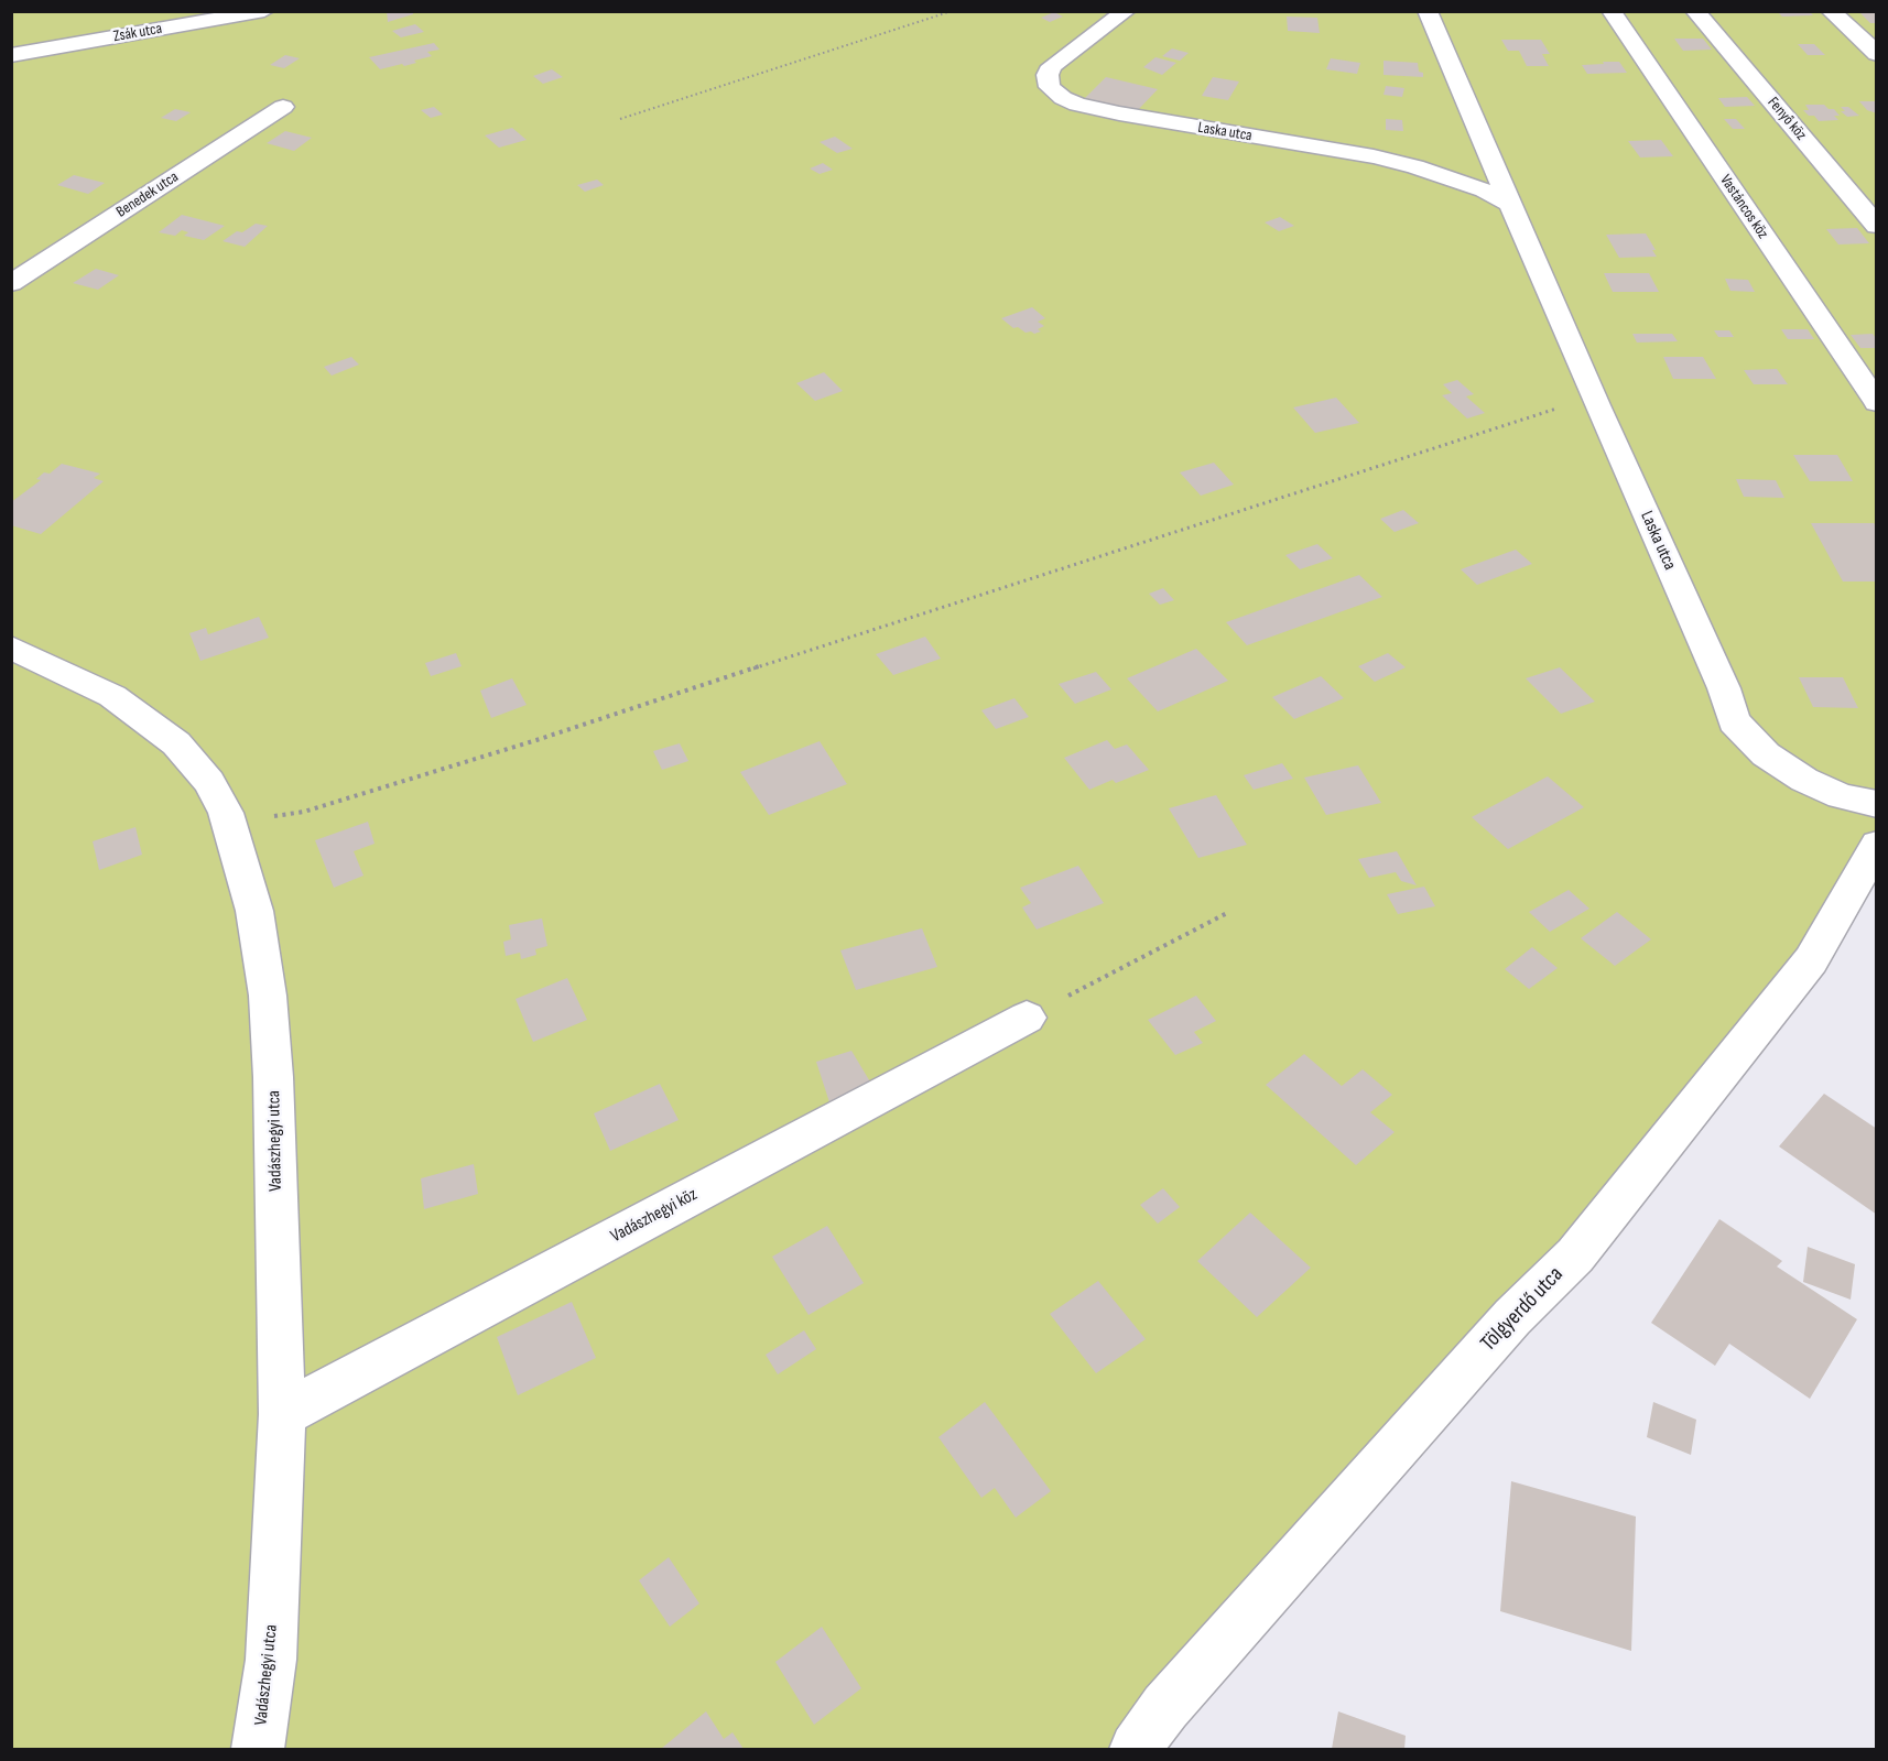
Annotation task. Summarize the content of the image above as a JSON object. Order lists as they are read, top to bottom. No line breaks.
{"streets":{"street":["Zsák utca","Fenyő köz","Laska utca","Benedek utca","Vastáncos köz","Vadászhegyi utca","Vadászhegyi köz","Tölgyerdő utca"]},"crossings":[["Vadászhegyi utca","Vadászhegyi köz"]]}
